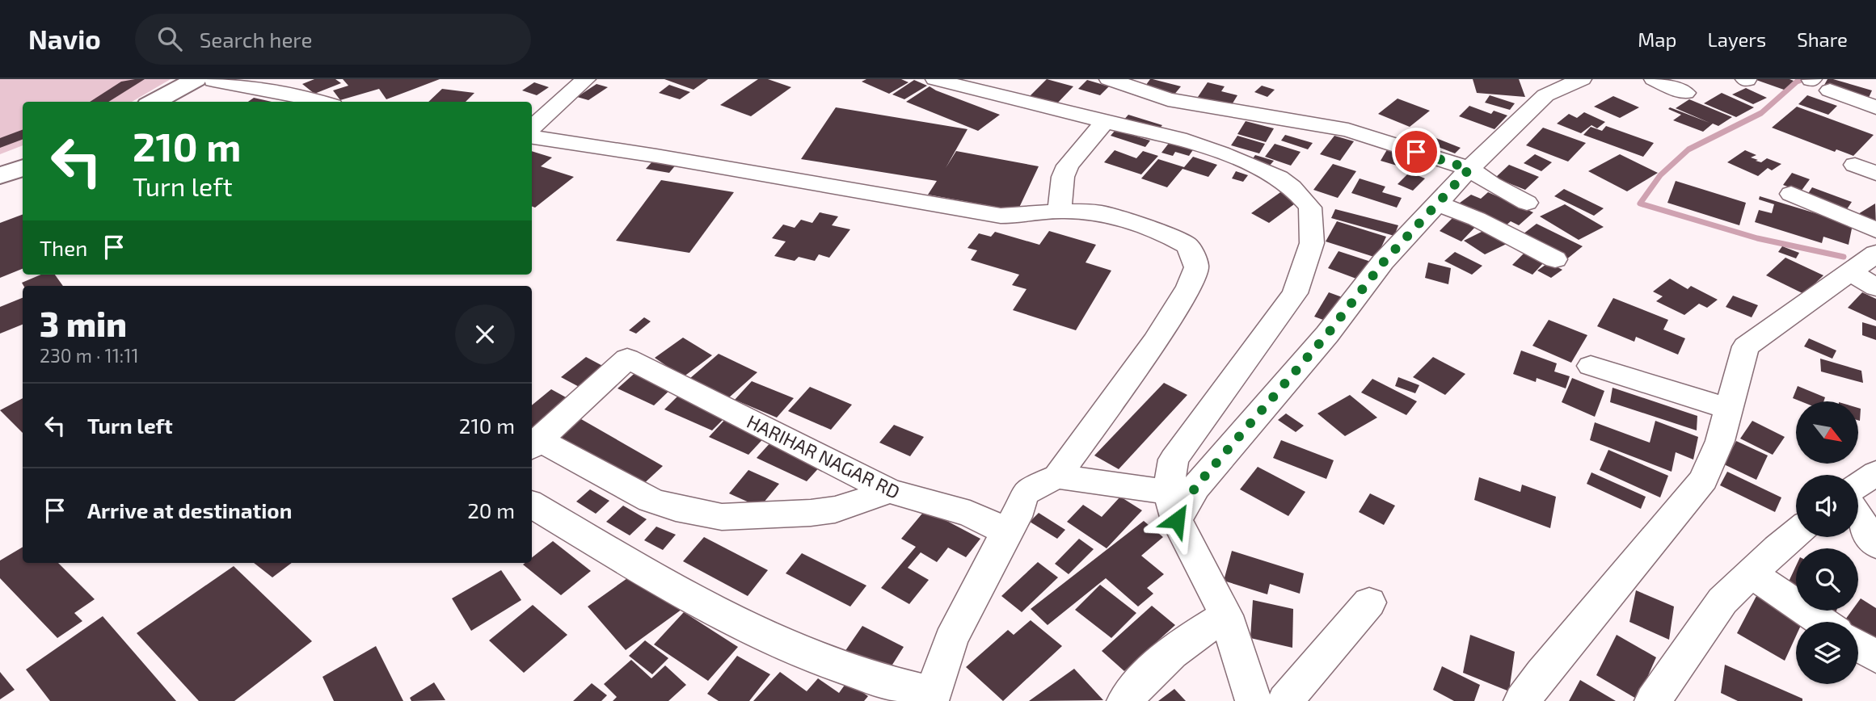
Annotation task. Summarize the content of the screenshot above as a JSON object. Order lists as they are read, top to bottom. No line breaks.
{"streets":{"street":["HARIHAR NAGAR RD"]},"north":"bottom right","page":{"header":"Navio","search":"Search here","nav":["Map","Layers","Share"],"turn":["210 m","Turn left"],"then":"Then","heading":["3 min","230 m · 11:11"],"list":[{"name":"Turn left","value":"210 m"},{"name":"Arrive at destination","value":"20 m"}]}}
